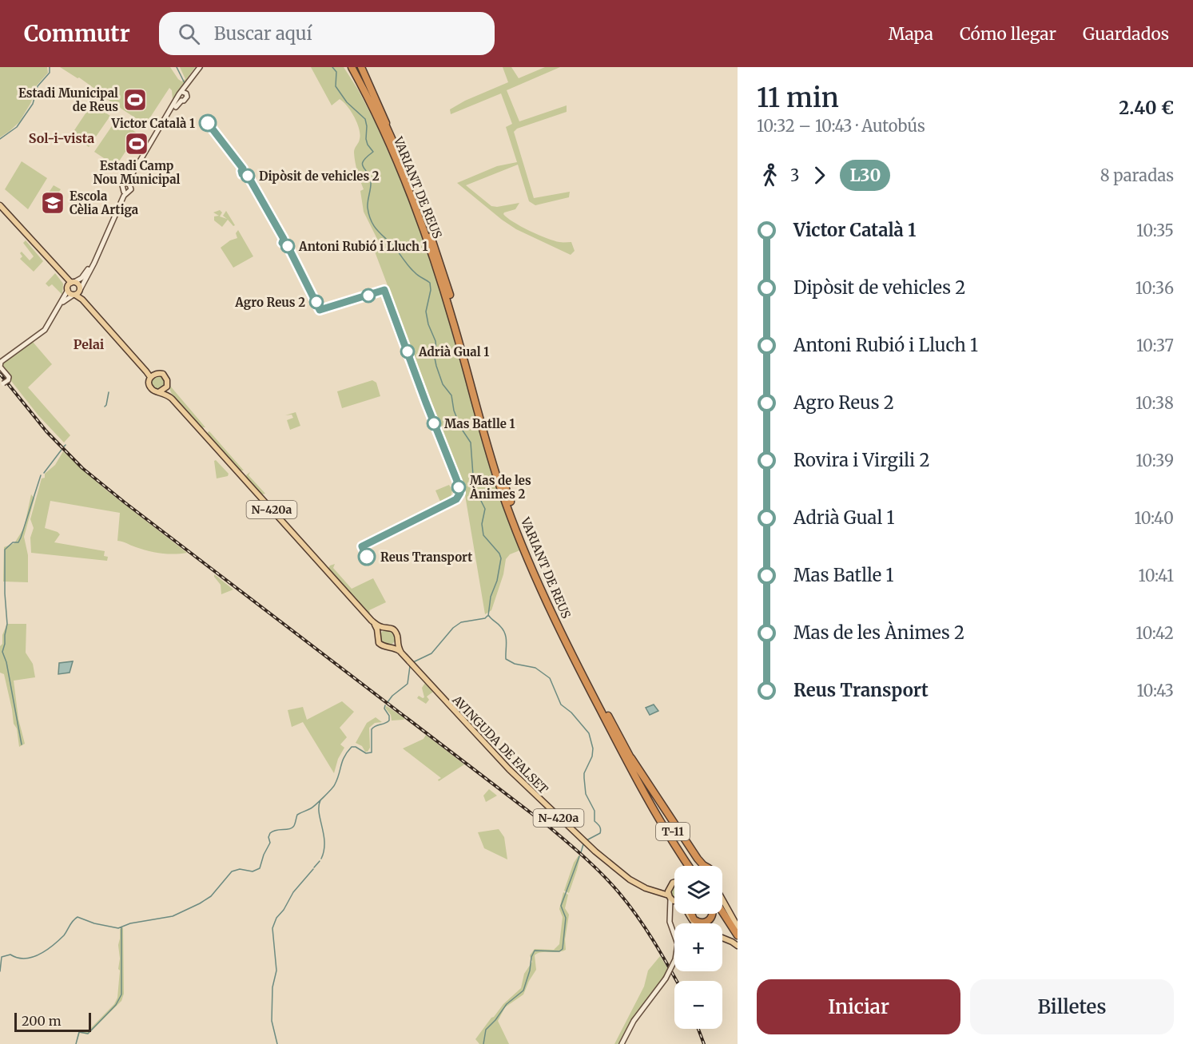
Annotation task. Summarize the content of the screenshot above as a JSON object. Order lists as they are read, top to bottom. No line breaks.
{"streets":{"highway":["VARIANT DE REUS","T-11"],"main road":["N-420a","AVINGUDA DE FALSET"]},"crossings":[["VARIANT DE REUS","T-11"],["N-420a","AVINGUDA DE FALSET"]],"districts":["Sol-i-vista","Pelai"],"places":{"sports":["Estadi Municipal de Reus","Estadi Camp Nou Municipal"],"other":["Victor Català 1","Dipòsit de vehicles 2","Antoni Rubió i Lluch 1","Agro Reus 2","Adrià Gual 1","Mas Batlle 1","Mas de les Ànimes 2","Reus Transport"],"school or university":["Escola Cèlia Artiga"]},"lines":["bus line L30"],"scale_bar":"200 m","page":{"header":"Commutr","search":"Buscar aquí","nav":["Mapa","Cómo llegar","Guardados"],"heading":["11 min","10:32 – 10:43 · Autobús","2.40 €"],"legs":["3","L30","8 paradas"],"list":[{"name":"Victor Català 1","value":"10:35"},{"name":"Dipòsit de vehicles 2","value":"10:36"},{"name":"Antoni Rubió i Lluch 1","value":"10:37"},{"name":"Agro Reus 2","value":"10:38"},{"name":"Rovira i Virgili 2","value":"10:39"},{"name":"Adrià Gual 1","value":"10:40"},{"name":"Mas Batlle 1","value":"10:41"},{"name":"Mas de les Ànimes 2","value":"10:42"},{"name":"Reus Transport","value":"10:43"}],"map_buttons":["+","−"],"buttons":["Iniciar","Billetes"],"scale":"200 m"}}
